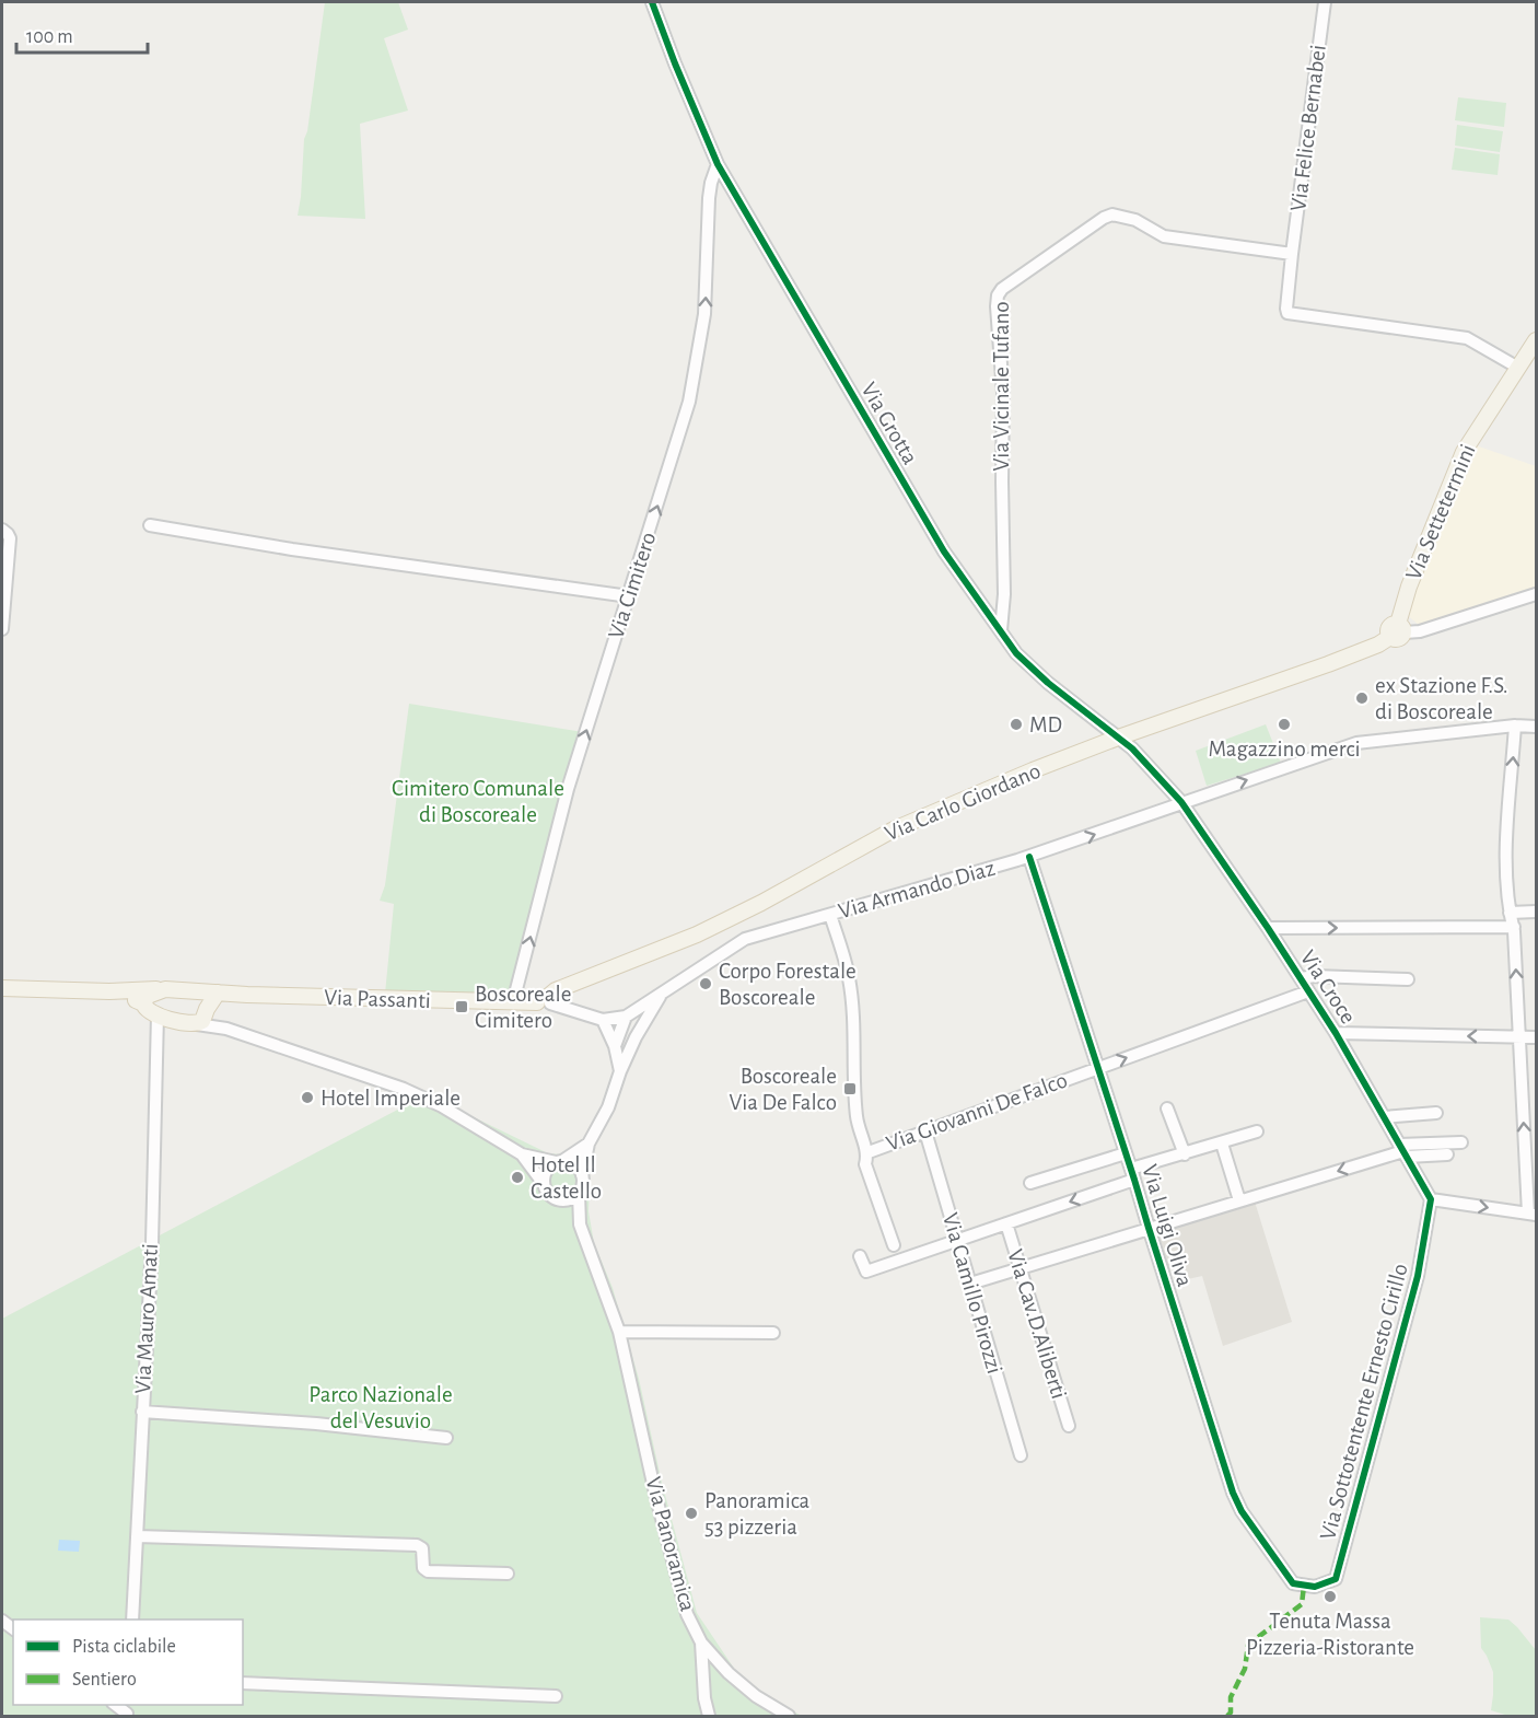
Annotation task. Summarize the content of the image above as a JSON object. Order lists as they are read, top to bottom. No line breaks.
{"streets":{"main road":["Via Settetermini","Via Carlo Giordano","Via Passanti"],"street":["Via Felice Bernabei","Via Vicinale Tufano","Via Grotta","Via Cimitero","Via Armando Diaz","Via Croce","Via Giovanni De Falco","Via Luigi Oliva","Via Camillo Pirozzi","Via Mauro Amati","Via Cav.D.Aliberti","Via Sottotentente Ernesto Cirillo","Via Panoramica"]},"crossings":[["Via Felice Bernabei","Via Vicinale Tufano"],["Via Vicinale Tufano","Via Grotta"],["Via Grotta","Via Cimitero"],["Via Grotta","Via Carlo Giordano"],["Via Grotta","Via Armando Diaz"],["Via Grotta","Via Croce"],["Via Settetermini","Via Carlo Giordano"],["Via Cimitero","Via Passanti"],["Via Carlo Giordano","Via Passanti"],["Via Armando Diaz","Via Croce"],["Via Armando Diaz","Via Passanti"],["Via Armando Diaz","Via Giovanni De Falco"],["Via Armando Diaz","Via Luigi Oliva"],["Via Armando Diaz","Via Panoramica"],["Via Croce","Via Giovanni De Falco"],["Via Croce","Via Sottotentente Ernesto Cirillo"],["Via Passanti","Via Mauro Amati"],["Via Passanti","Via Panoramica"],["Via Giovanni De Falco","Via Luigi Oliva"],["Via Giovanni De Falco","Via Camillo Pirozzi"],["Via Luigi Oliva","Via Sottotentente Ernesto Cirillo"]],"one_way":["Via Cimitero","Via Armando Diaz"],"parks":["Cimitero Comunale di Boscoreale","Parco Nazionale del Vesuvio"],"places":{"other":["ex Stazione F.S. di Boscoreale","MD","Magazzino merci","Corpo Forestale Boscoreale","Hotel Imperiale","Hotel Il Castello","Panoramica 53 pizzeria","Tenuta Massa Pizzeria-Ristorante"],"transit":["Boscoreale Cimitero","Boscoreale Via De Falco"]},"legend":["Pista ciclabile","Sentiero"],"scale_bar":"100 m"}
